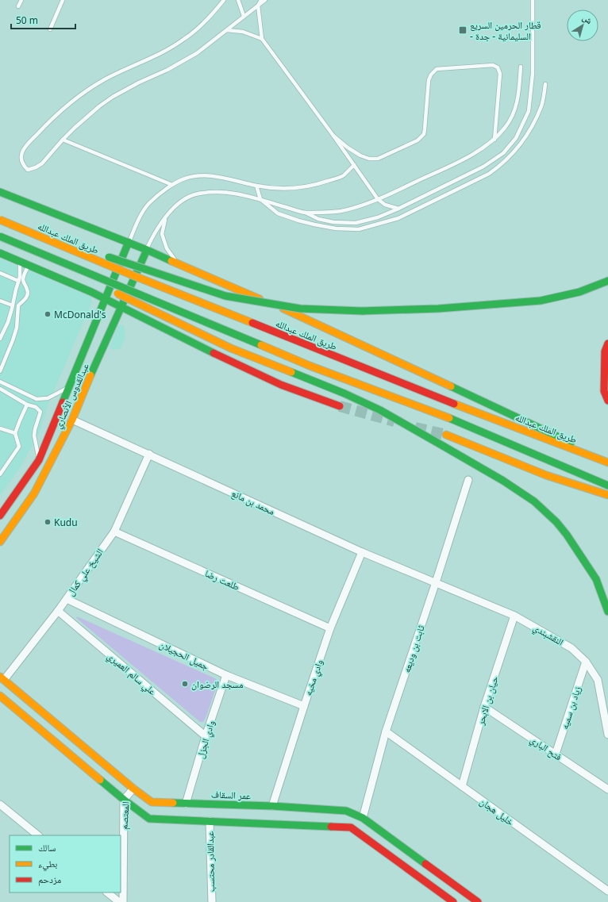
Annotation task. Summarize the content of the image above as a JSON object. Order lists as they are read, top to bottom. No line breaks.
{"streets":{"main road":["طريق الملك عبدالله","عبدالقدوس الأنصاري","عمر السقاف"],"street":["محمد بن مانع","الشيخ علي كمال","طلعت رضا","النقشبندي","ثابت بن وديعه","جميل الحجيلان","علي سالم العميري","وادي مخيه","حيان بن الابحر","زياد بن سميه","وادي الجزل","فتح الباري","خليل هجان","المعتصم","عبدالقادر محتسب"]},"crossings":[["عبدالقدوس الأنصاري","محمد بن مانع"],["محمد بن مانع","الشيخ علي كمال"],["محمد بن مانع","النقشبندي"],["محمد بن مانع","ثابت بن وديعه"],["محمد بن مانع","وادي مخيه"],["الشيخ علي كمال","طلعت رضا"],["الشيخ علي كمال","جميل الحجيلان"],["الشيخ علي كمال","علي سالم العميري"],["الشيخ علي كمال","عمر السقاف"],["طلعت رضا","وادي مخيه"],["النقشبندي","ثابت بن وديعه"],["النقشبندي","حيان بن الابحر"],["النقشبندي","زياد بن سميه"],["ثابت بن وديعه","عمر السقاف"],["ثابت بن وديعه","خليل هجان"],["جميل الحجيلان","وادي مخيه"],["جميل الحجيلان","وادي الجزل"],["علي سالم العميري","وادي الجزل"],["وادي مخيه","عمر السقاف"],["حيان بن الابحر","فتح الباري"],["حيان بن الابحر","خليل هجان"],["زياد بن سميه","فتح الباري"],["وادي الجزل","عمر السقاف"],["عمر السقاف","المعتصم"]],"places":{"transit":["قطار الحرمين السريع - السليمانية - جدة"],"other":["McDonald's","Kudu","مسجد الرضوان"]},"legend":["سالك","بطيء","مزدحم"],"scale_bar":"50 m","north":"top right"}
